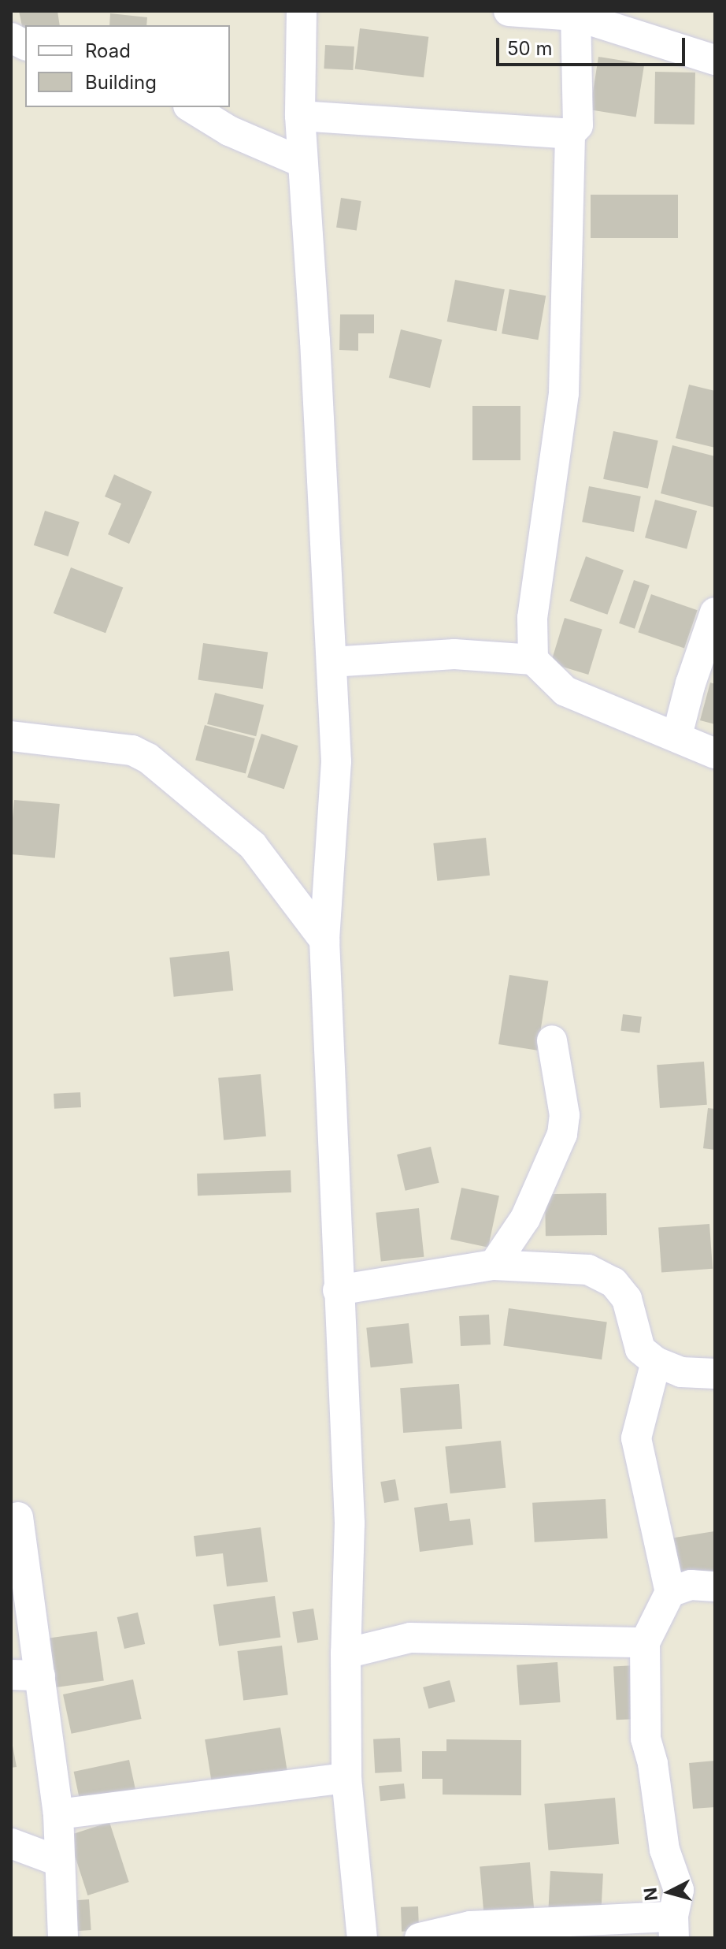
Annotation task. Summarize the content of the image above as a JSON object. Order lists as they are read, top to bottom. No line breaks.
{"legend":["Road","Building"],"scale_bar":"50 m","north":"left"}
